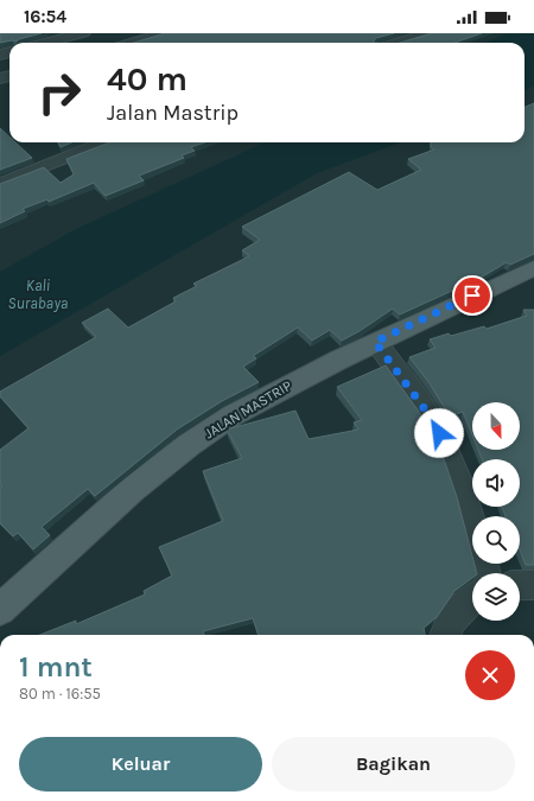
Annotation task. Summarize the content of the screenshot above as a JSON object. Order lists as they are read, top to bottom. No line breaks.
{"streets":{"main road":["JALAN MASTRIP"]},"water":["Kali Surabaya"],"north":"bottom","page":{"status":"16:54","turn":["40 m","Jalan Mastrip"],"heading":["1 mnt","80 m · 16:55"],"buttons":["Keluar","Bagikan"]}}
